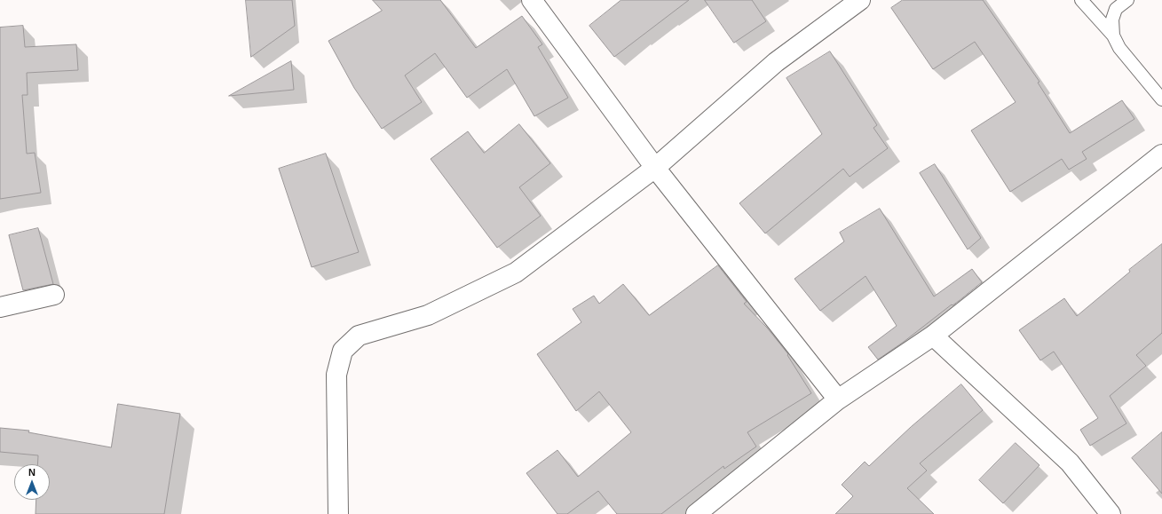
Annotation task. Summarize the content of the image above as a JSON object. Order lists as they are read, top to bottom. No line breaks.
{"north":"top"}
